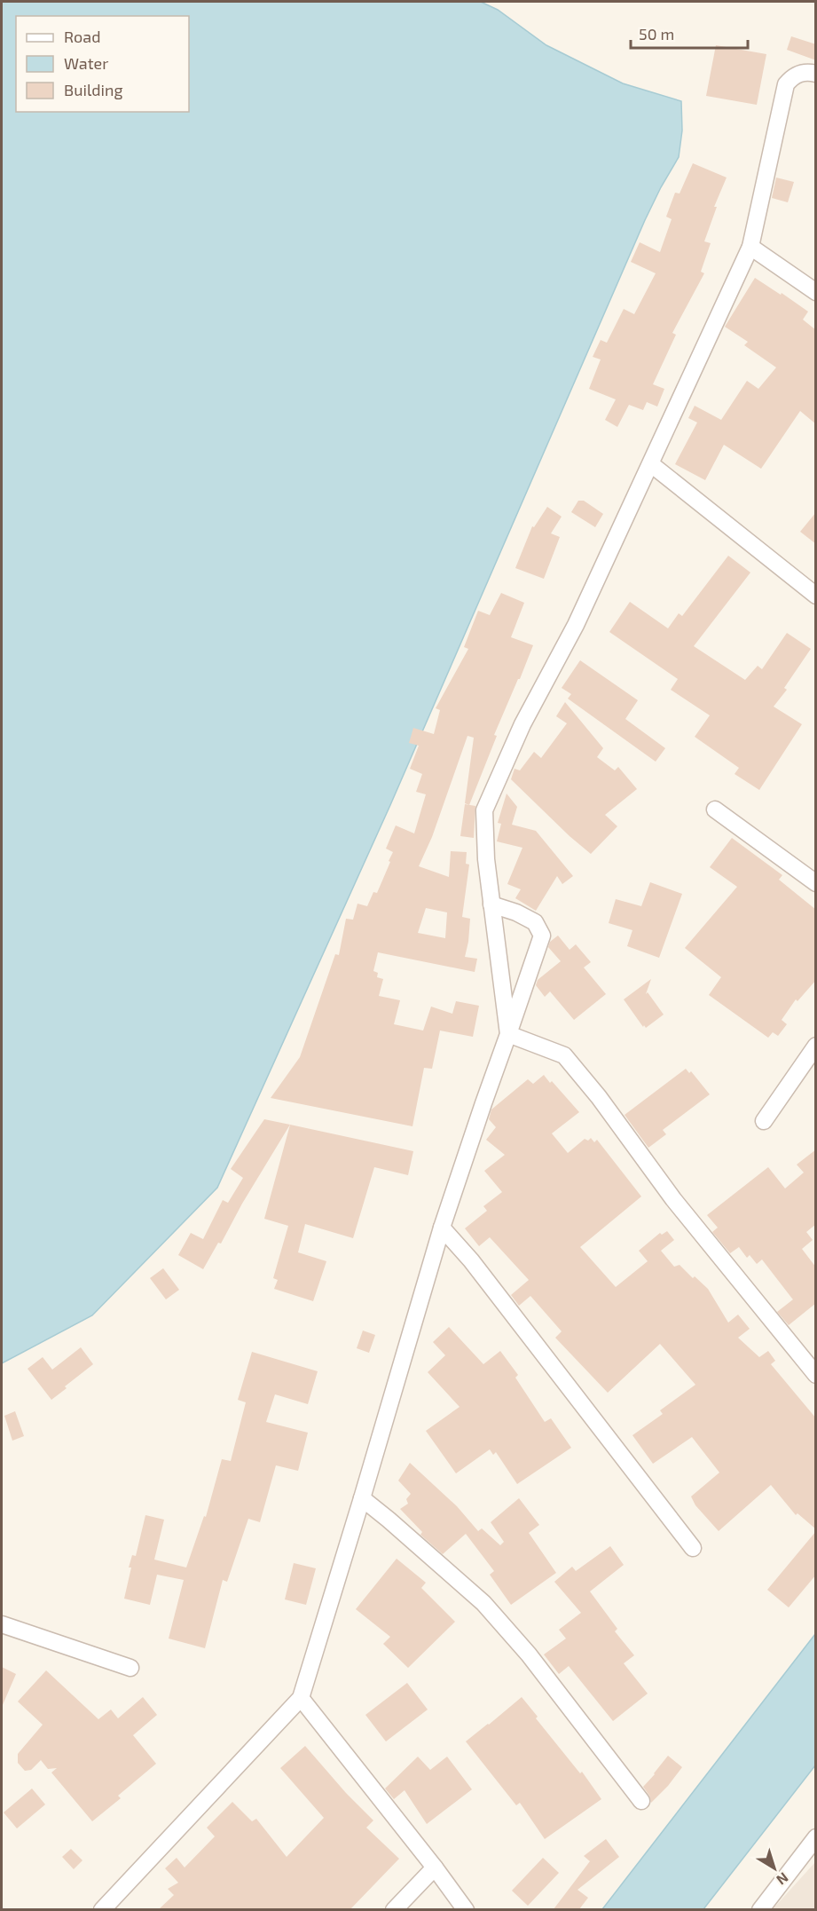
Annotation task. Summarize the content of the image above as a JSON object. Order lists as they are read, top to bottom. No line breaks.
{"legend":["Road","Water","Building"],"scale_bar":"50 m","north":"bottom right"}
